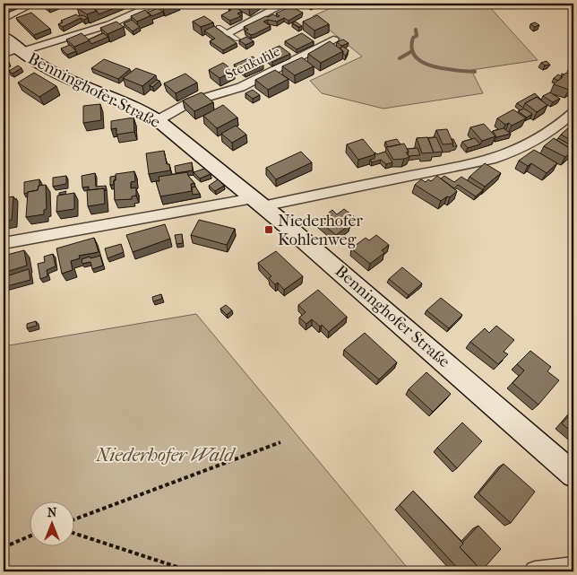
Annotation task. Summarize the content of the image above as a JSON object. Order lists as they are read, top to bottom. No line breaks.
{"streets":{"main road":["Benninghofer Straße"],"street":["Stenkuhle"]},"crossings":[["Stenkuhle","Benninghofer Straße"]],"parks":["Niederhofer Wald"],"places":{"transit":["Niederhofer Kohlenweg"]},"north":"top"}
